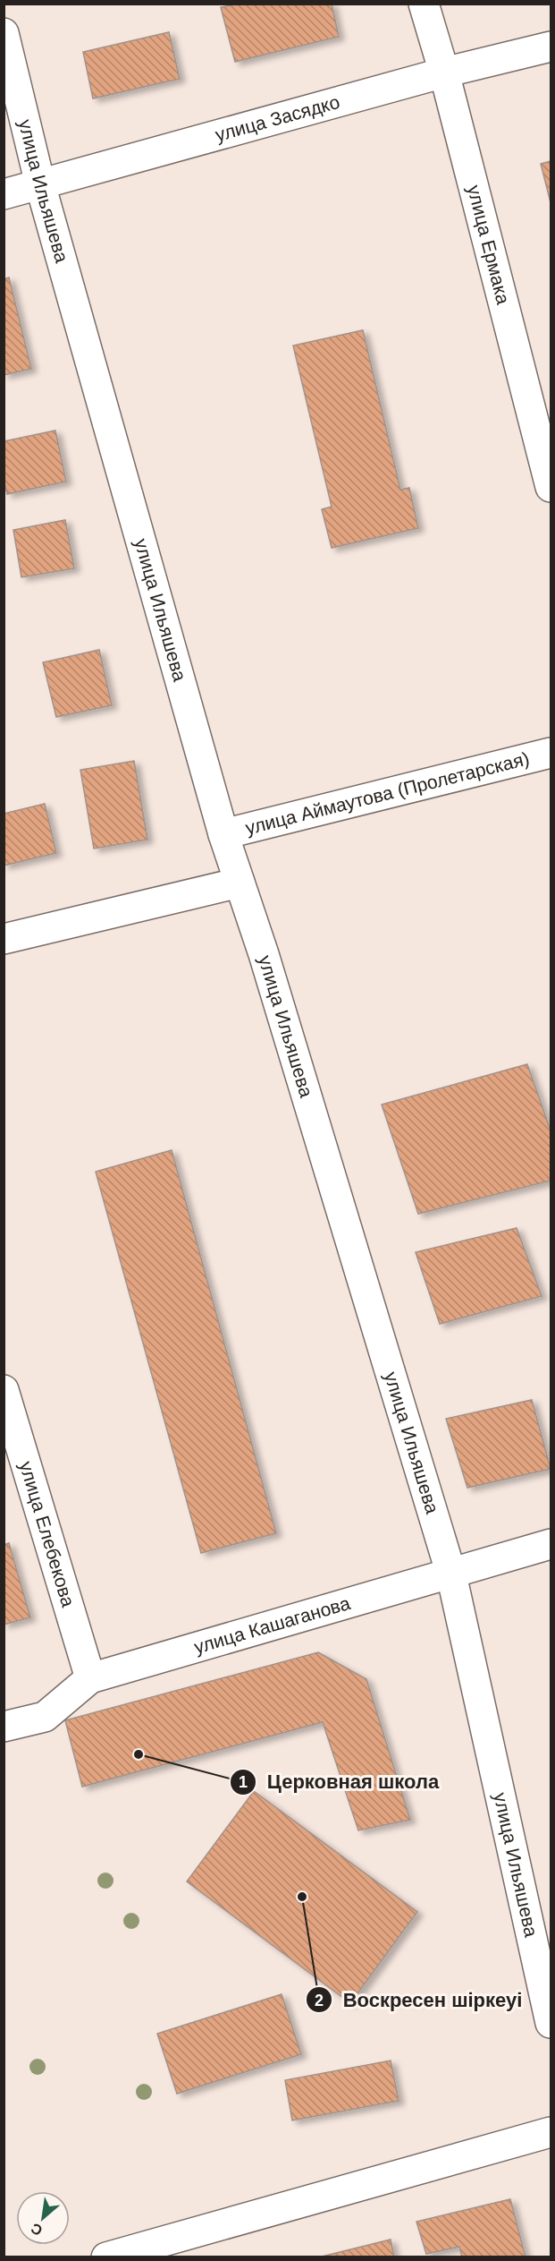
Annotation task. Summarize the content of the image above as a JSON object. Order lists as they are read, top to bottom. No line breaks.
{"streets":{"street":["улица Засядко","улица Ильяшева","улица Ермака","улица Аймаутова (Пролетарская)","улица Елебекова","улица Кашаганова"]},"crossings":[["улица Засядко","улица Ильяшева"],["улица Засядко","улица Ермака"],["улица Ильяшева","улица Аймаутова (Пролетарская)"],["улица Ильяшева","улица Кашаганова"],["улица Елебекова","улица Кашаганова"]],"places":["Церковная школа","Воскресен шіркеуі"],"north":"bottom left"}
